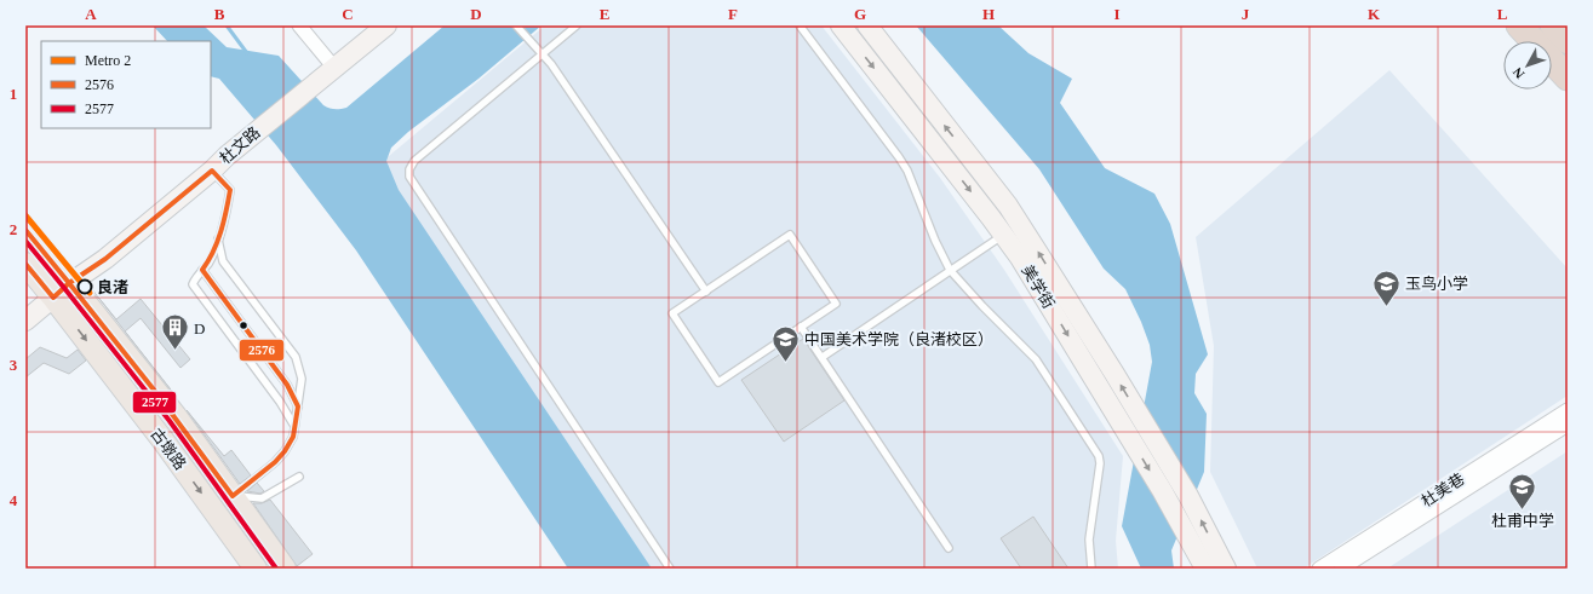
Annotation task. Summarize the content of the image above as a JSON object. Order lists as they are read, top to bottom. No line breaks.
{"streets":{"main road":["古墩路"],"street":["杜文路","美学街","杜美巷"]},"crossings":[["杜文路","古墩路"]],"places":{"other":["良渚"],"school or university":["玉鸟小学","中国美术学院（良渚校区）","杜甫中学"],"building":["D"]},"lines":["transit line 2576","metro line 2","transit line 2577"],"legend":["Metro 2","2576","2577"],"north":"bottom left","grid":{"columns":["A","B","C","D","E","F","G","H","I","J","K","L"],"rows":["1","2","3","4"]}}
